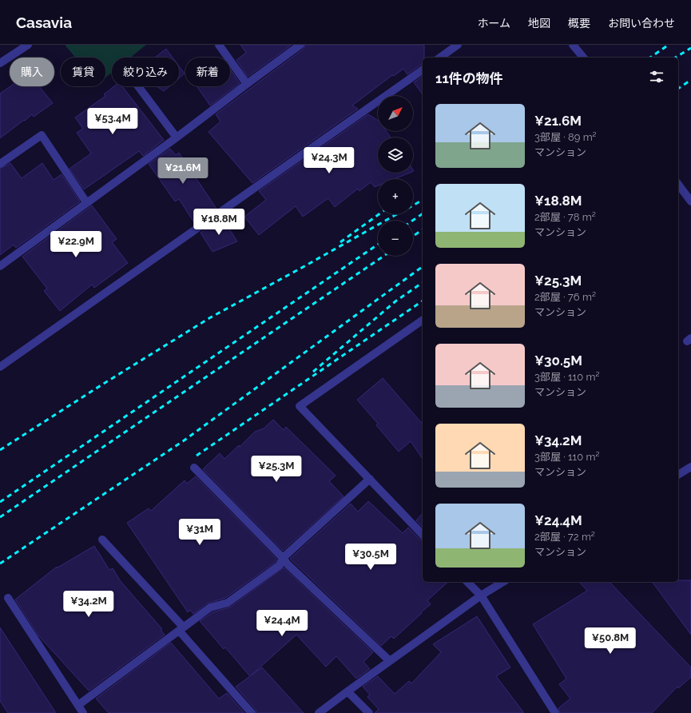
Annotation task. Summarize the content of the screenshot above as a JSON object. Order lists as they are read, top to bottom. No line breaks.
{"north":"top right","page":{"header":"Casavia","nav":["ホーム","地図","概要","お問い合わせ"],"chip":["購入","賃貸","絞り込み","新着"],"heading":"11件の物件","map_buttons":["+","−"],"list":[{"name":"¥21.6M","note":"3部屋 · 89 m² · マンション"},{"name":"¥18.8M","note":"2部屋 · 78 m² · マンション"},{"name":"¥25.3M","note":"2部屋 · 76 m² · マンション"},{"name":"¥30.5M","note":"3部屋 · 110 m² · マンション"},{"name":"¥34.2M","note":"3部屋 · 110 m² · マンション"},{"name":"¥24.4M","note":"2部屋 · 72 m² · マンション"}],"price":["¥53.4M","¥24.3M","¥21.6M","¥18.8M","¥22.9M","¥25.3M","¥31M","¥30.5M","¥34.2M","¥24.4M","¥50.8M"]}}
